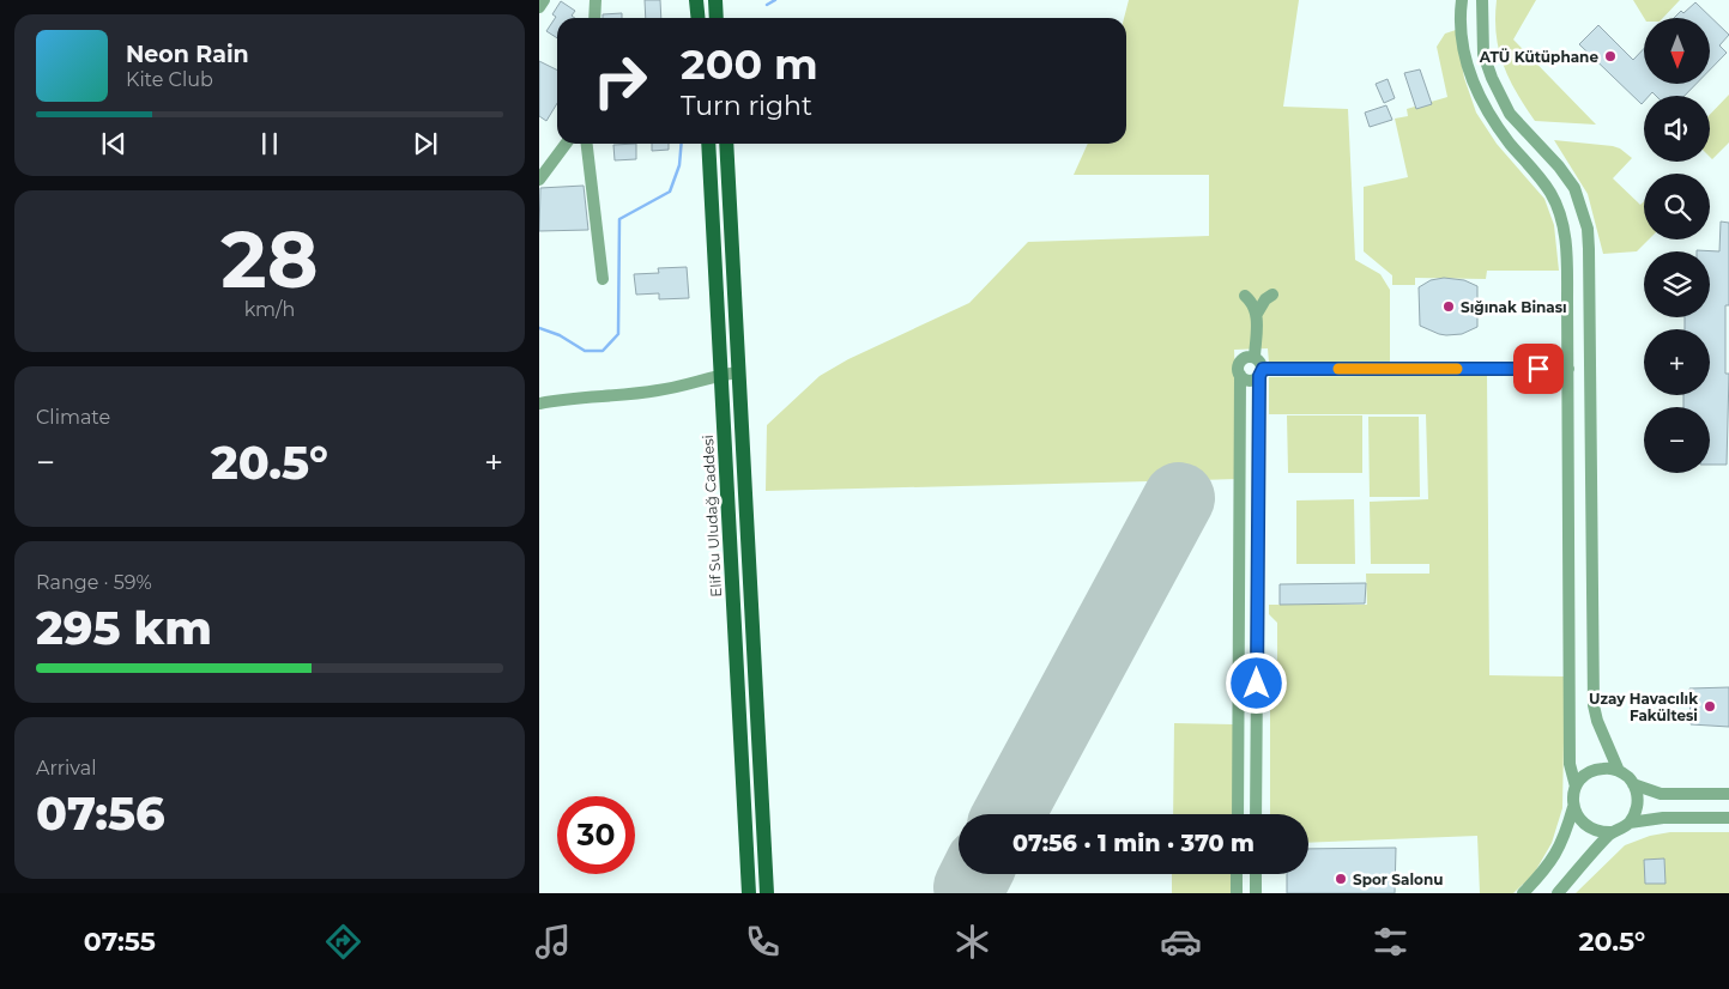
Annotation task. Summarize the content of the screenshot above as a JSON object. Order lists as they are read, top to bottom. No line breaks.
{"streets":{"main road":["Elif Su Uludağ Caddesi"]},"places":["ATÜ Kütüphane","Sığınak Binası","Uzay Havacılık Fakültesi","Spor Salonu"],"north":"bottom","page":{"map_buttons":["+","−"],"turn":["200 m","Turn right"],"song":["Neon Rain","Kite Club"],"tile":[["28","km/h"],"Climate",["Range · 59%","295 km"],["Arrival","07:56"]],"heat":["−","20.5°","+"],"limit":"30","trip":"07:56 · 1 min · 370 m","tabs":["07:55","20.5°"]}}
